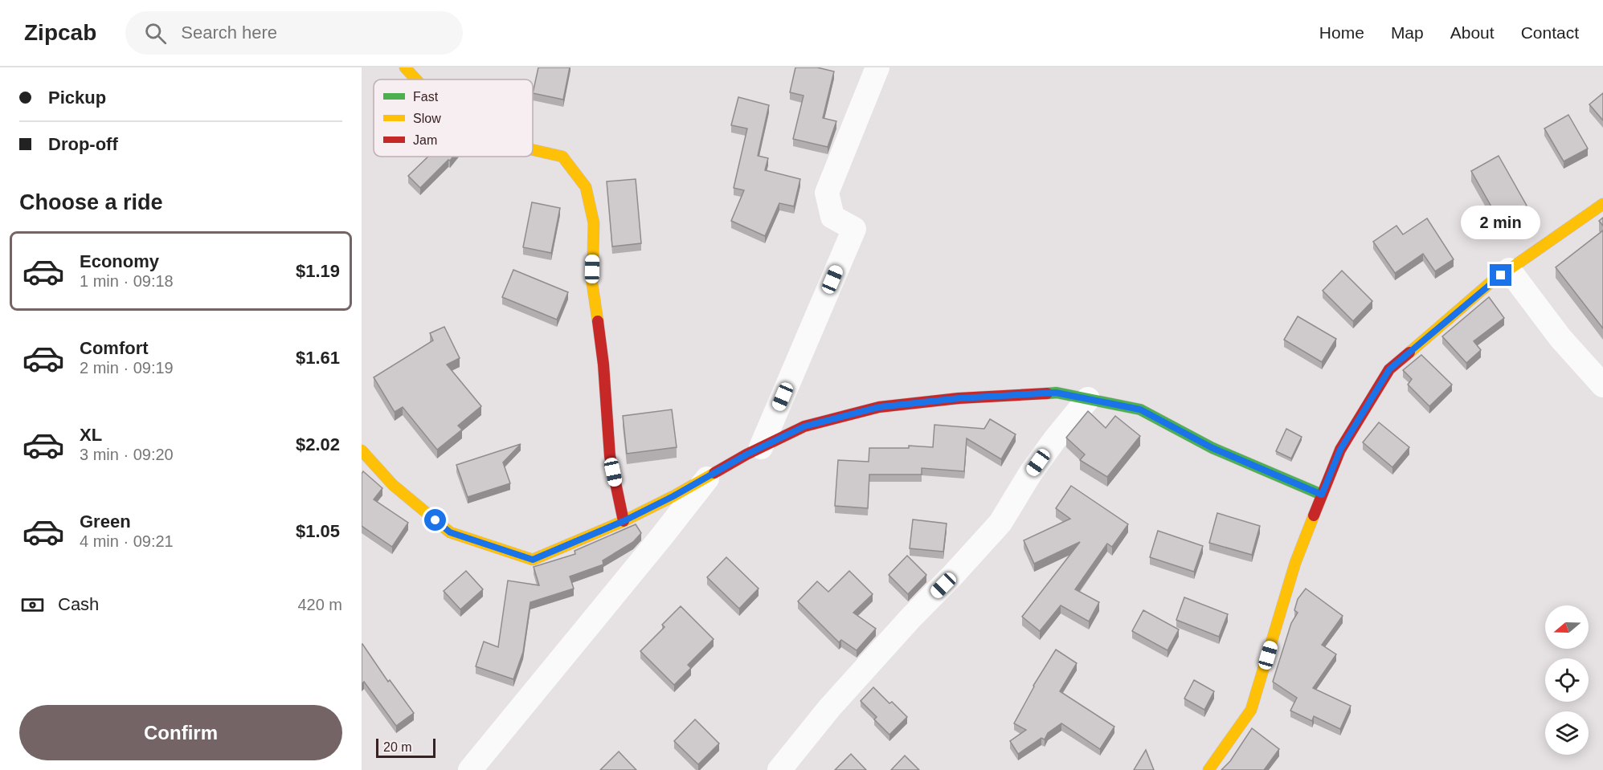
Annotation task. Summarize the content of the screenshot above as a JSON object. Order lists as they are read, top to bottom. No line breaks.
{"legend":["Fast","Slow","Jam"],"scale_bar":"20 m","north":"left","page":{"header":"Zipcab","search":"Search here","nav":["Home","Map","About","Contact"],"banner":["Pickup","Drop-off"],"heading":"Choose a ride","bubble":"2 min","list":[{"name":"Economy","note":"1 min · 09:18","value":"$1.19"},{"name":"Comfort","note":"2 min · 09:19","value":"$1.61"},{"name":"XL","note":"3 min · 09:20","value":"$2.02"},{"name":"Green","note":"4 min · 09:21","value":"$1.05"}],"pay":["Cash","420 m"],"buttons":"Confirm","scale":"20 m"}}
